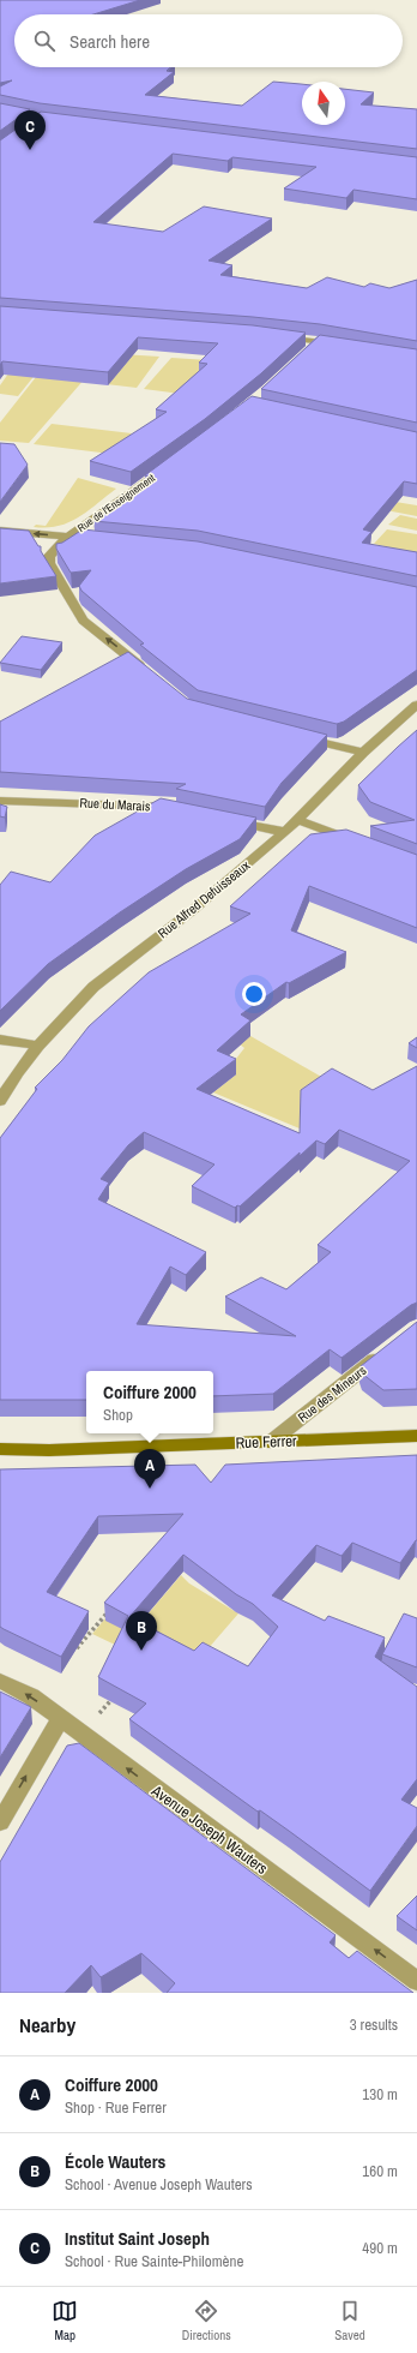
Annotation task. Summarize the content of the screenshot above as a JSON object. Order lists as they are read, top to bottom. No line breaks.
{"streets":{"main road":["Rue Ferrer"],"street":["Rue de l'Enseignement","Rue du Marais","Rue Alfred Defuisseaux","Rue des Mineurs","Avenue Joseph Wauters"]},"crossings":[["Rue des Mineurs","Rue Ferrer"]],"one_way":["Rue de l'Enseignement","Avenue Joseph Wauters"],"north":"top","page":{"search":"Search here","pins":["C","A","B"],"popup":["Coiffure 2000","Shop"],"heading":["Nearby","3 results"],"list":[{"mark":"A","name":"Coiffure 2000","note":"Shop · Rue Ferrer","value":"130 m"},{"mark":"B","name":"École Wauters","note":"School · Avenue Joseph Wauters","value":"160 m"},{"mark":"C","name":"Institut Saint Joseph","note":"School · Rue Sainte-Philomène","value":"490 m"}],"nav":["Map","Directions","Saved"]}}
